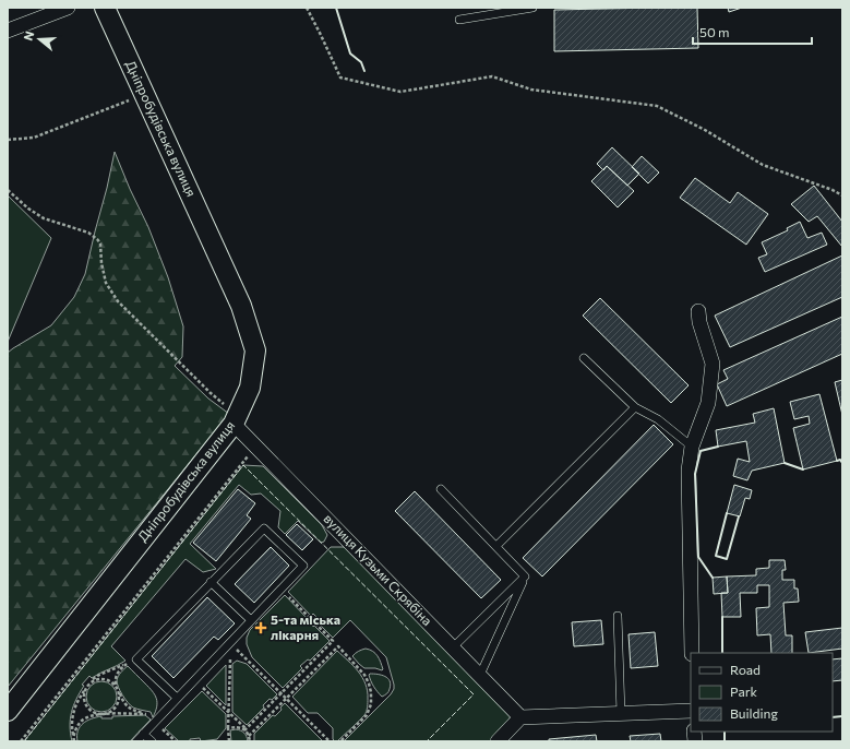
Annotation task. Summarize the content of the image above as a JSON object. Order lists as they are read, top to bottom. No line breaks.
{"streets":{"street":["Дніпробудівська вулиця","вулиця Кузьми Скрябіна"]},"crossings":[["Дніпробудівська вулиця","вулиця Кузьми Скрябіна"]],"places":{"health":["5-та міська лікарня"]},"legend":["Road","Park","Building"],"scale_bar":"50 m","north":"left"}
